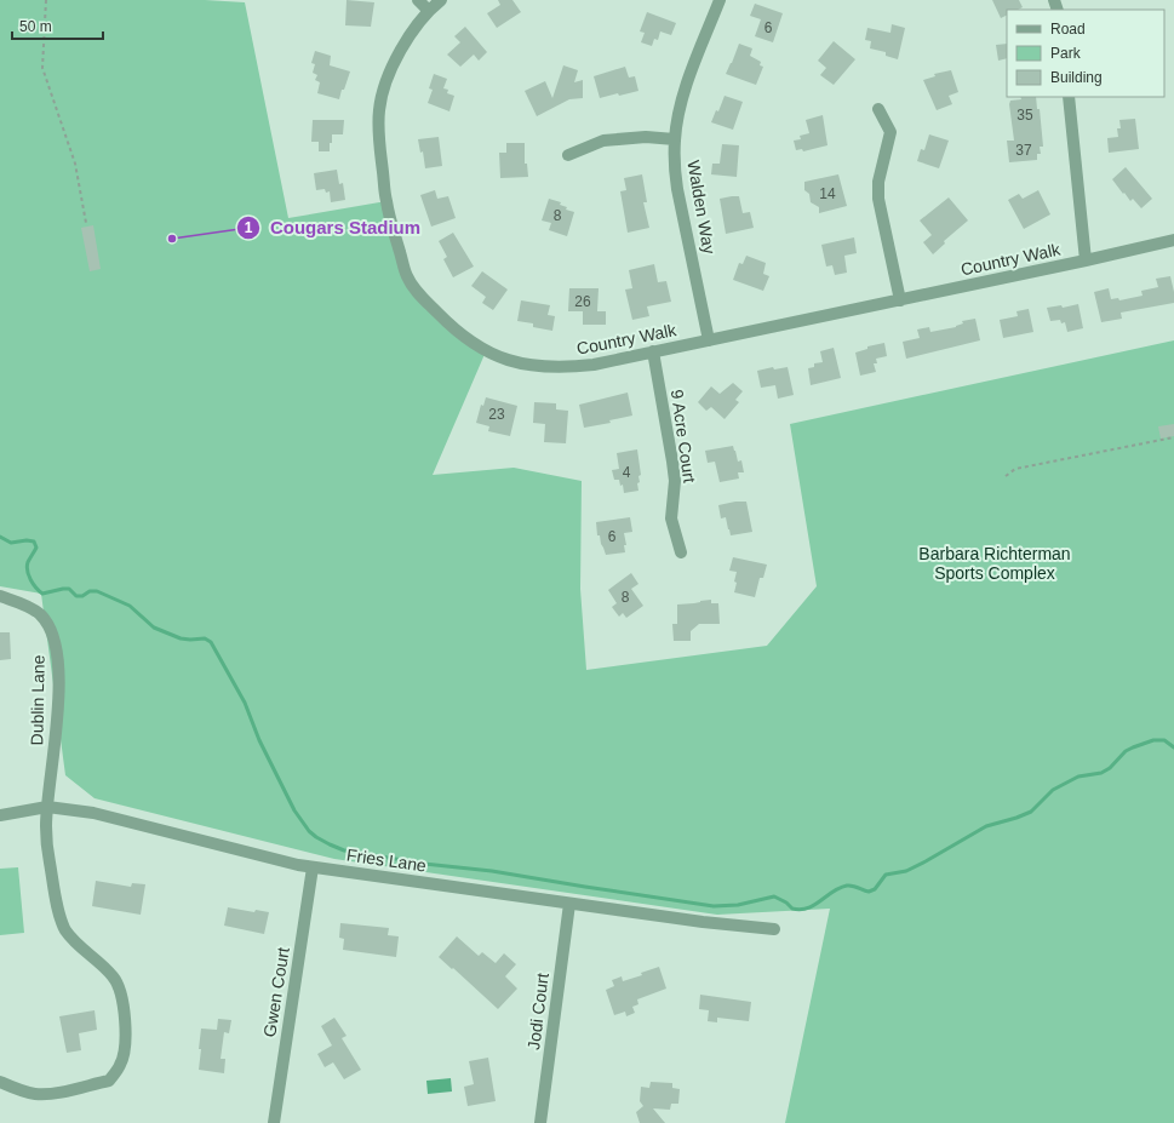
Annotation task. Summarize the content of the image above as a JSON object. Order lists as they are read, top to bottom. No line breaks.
{"streets":{"street":["Walden Way","Country Walk","9 Acre Court","Dublin Lane","Fries Lane","Gwen Court","Jodi Court"]},"crossings":[["Walden Way","Country Walk"],["Country Walk","9 Acre Court"],["Dublin Lane","Fries Lane"],["Fries Lane","Gwen Court"],["Fries Lane","Jodi Court"]],"parks":["Barbara Richterman Sports Complex"],"places":["Cougars Stadium"],"house_numbers":["6","35","37","14","8","26","23","4","6","8"],"legend":["Road","Park","Building"],"scale_bar":"50 m"}
